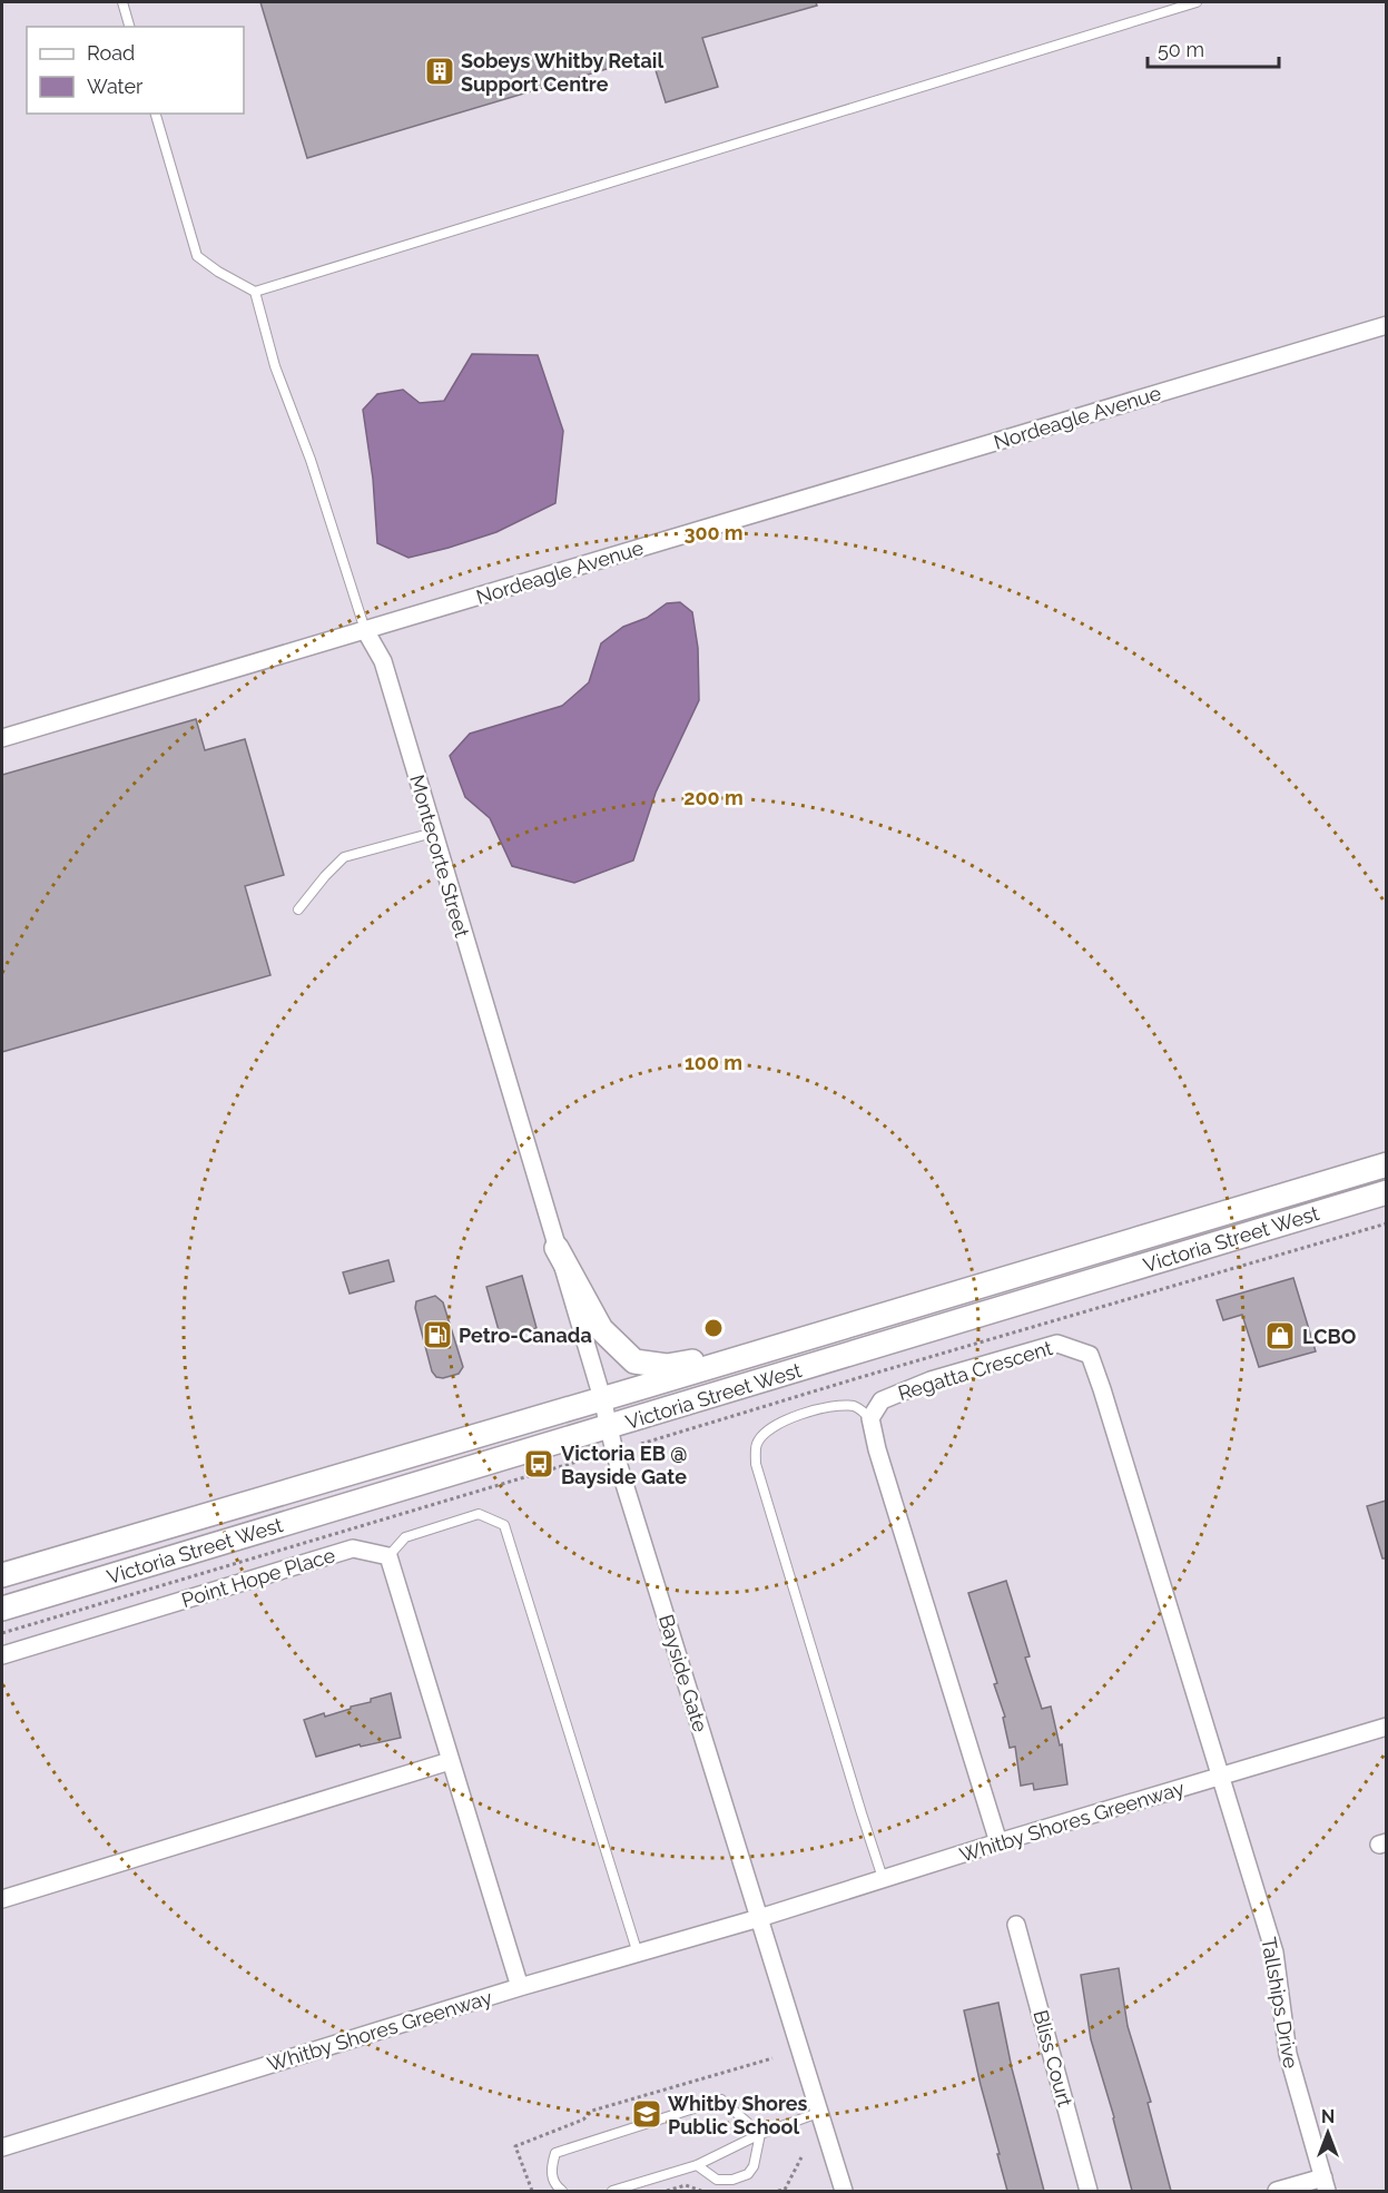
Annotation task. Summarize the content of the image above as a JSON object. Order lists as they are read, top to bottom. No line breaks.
{"streets":{"main road":["Victoria Street West"],"street":["Nordeagle Avenue","Montecorte Street","Regatta Crescent","Point Hope Place","Bayside Gate","Whitby Shores Greenway","Tallships Drive","Bliss Court"]},"crossings":[["Nordeagle Avenue","Montecorte Street"],["Montecorte Street","Victoria Street West"],["Montecorte Street","Bayside Gate"],["Victoria Street West","Bayside Gate"],["Regatta Crescent","Whitby Shores Greenway"],["Regatta Crescent","Tallships Drive"],["Bayside Gate","Whitby Shores Greenway"],["Whitby Shores Greenway","Tallships Drive"]],"places":{"building":["Sobeys Whitby Retail Support Centre"],"fuel station":["Petro-Canada"],"shop":["LCBO"],"bus stop":["Victoria EB @ Bayside Gate"],"school or university":["Whitby Shores Public School"]},"legend":["Road","Water"],"scale_bar":"50 m","north":"top","rings":["300 m","200 m","100 m"]}
